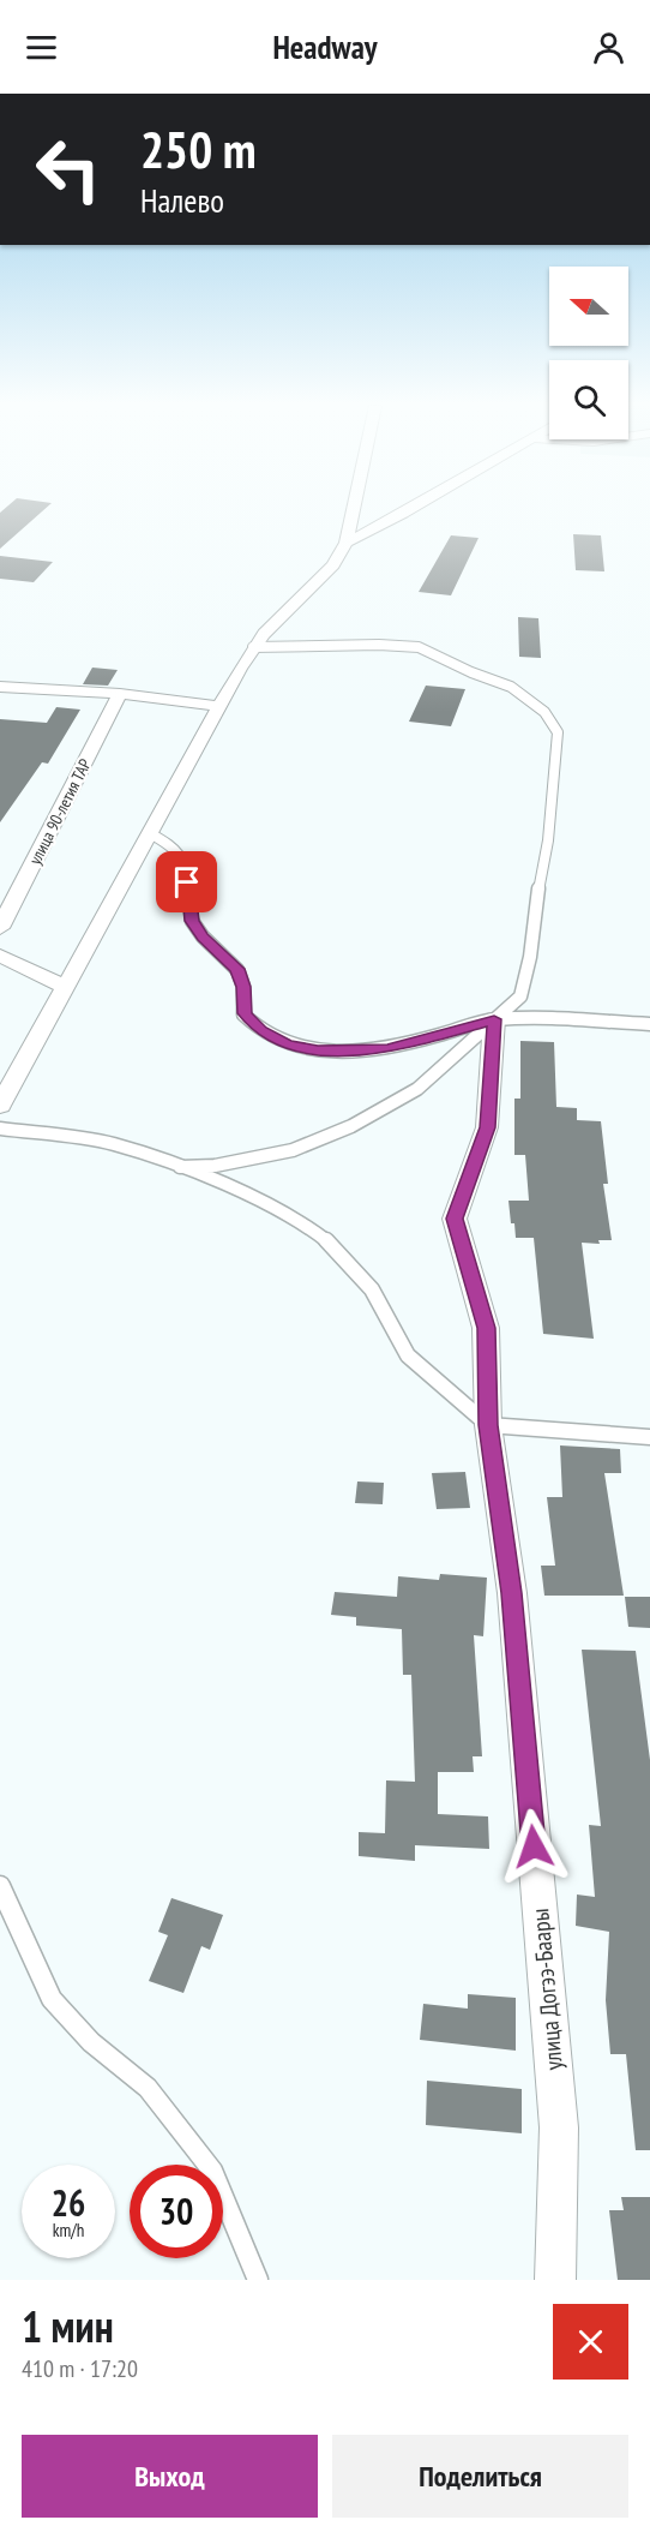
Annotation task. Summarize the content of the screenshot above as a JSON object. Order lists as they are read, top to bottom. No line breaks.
{"streets":{"street":["улица 90-летия ТАР","улица Догээ-Баары"]},"north":"left","page":{"header":"Headway","turn":["250 m","Налево"],"speed":"26 km/h","limit":"30","heading":["1 мин","410 m · 17:20"],"buttons":["Выход","Поделиться"]}}
